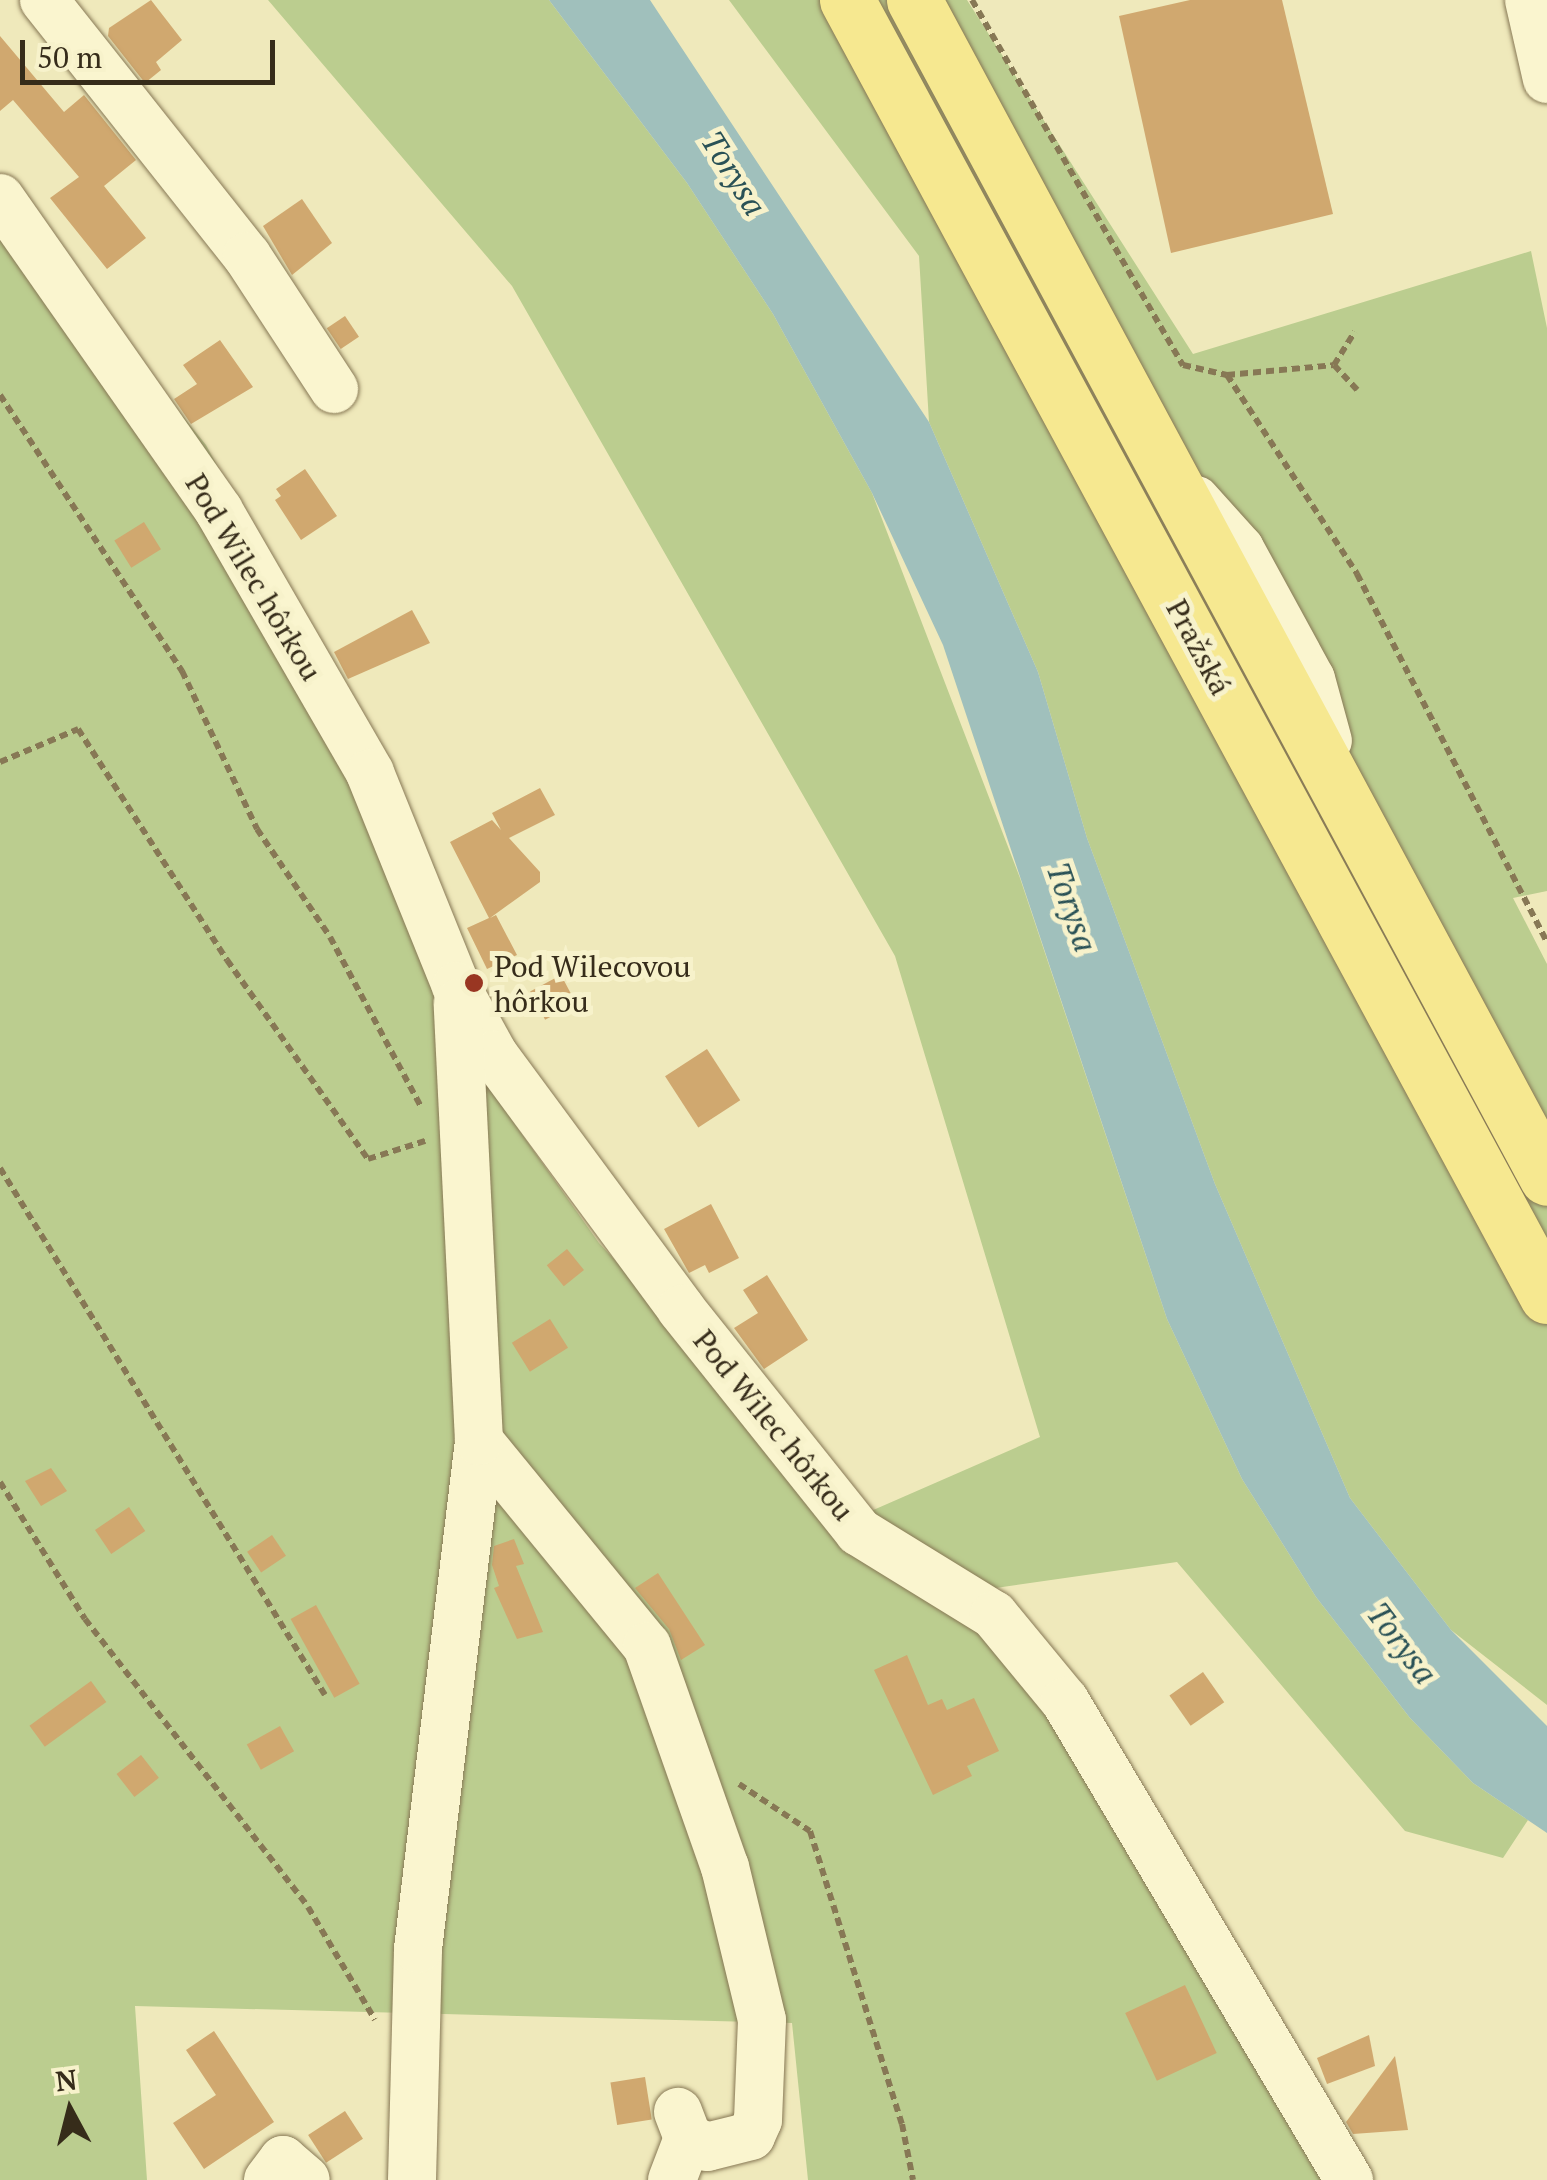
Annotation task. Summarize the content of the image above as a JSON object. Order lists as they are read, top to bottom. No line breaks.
{"streets":{"main road":["Pražská"],"street":["Pod Wilec hôrkou"]},"water":["Torysa"],"places":["Pod Wilecovou hôrkou"],"scale_bar":"50 m","north":"top"}
